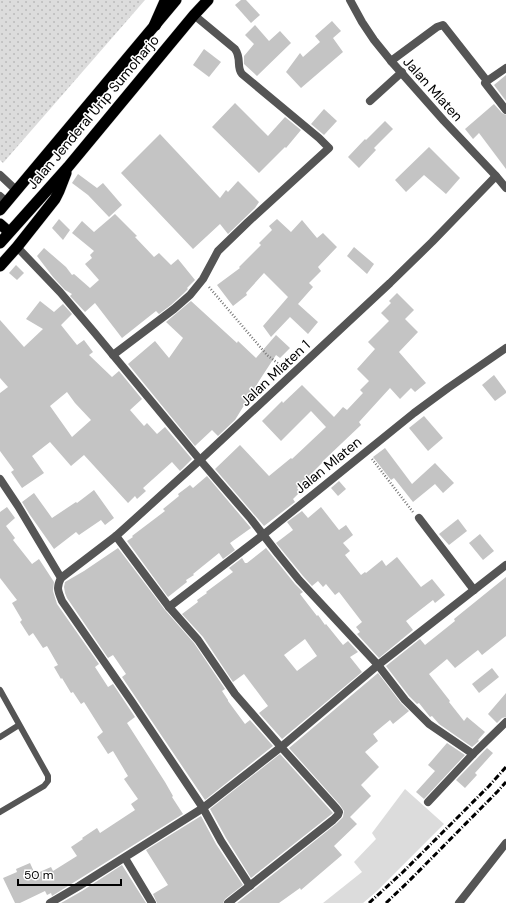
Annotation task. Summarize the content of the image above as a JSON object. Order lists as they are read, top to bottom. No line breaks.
{"streets":{"highway":["Jalan Jenderal Urip Sumoharjo"],"street":["Jalan Mlaten","Jalan Mlaten 1"]},"crossings":[["Jalan Mlaten","Jalan Mlaten 1"]],"scale_bar":"50 m"}
